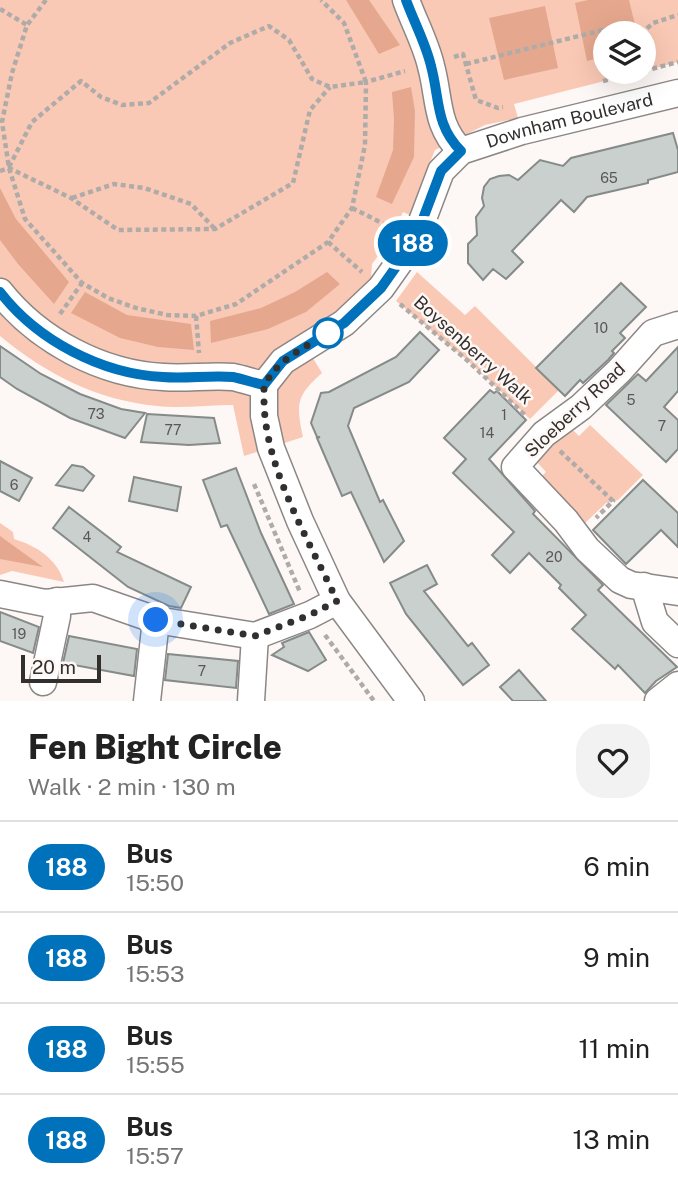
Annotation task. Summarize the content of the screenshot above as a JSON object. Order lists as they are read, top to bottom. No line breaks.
{"streets":{"street":["Downham Boulevard","Sloeberry Road"],"path":["Boysenberry Walk"]},"crossings":[["Boysenberry Walk","Sloeberry Road"]],"lines":["bus line 188"],"house_numbers":["65","10","5","73","1","7","77","14","6","4","20","19","7"],"scale_bar":"20 m","page":{"on_map":"188","scale":"20 m","heading":["Fen Bight Circle","Walk · 2 min · 130 m"],"list":[{"mark":"188","name":"Bus","note":"15:50","value":"6 min"},{"mark":"188","name":"Bus","note":"15:53","value":"9 min"},{"mark":"188","name":"Bus","note":"15:55","value":"11 min"},{"mark":"188","name":"Bus","note":"15:57","value":"13 min"}]}}
